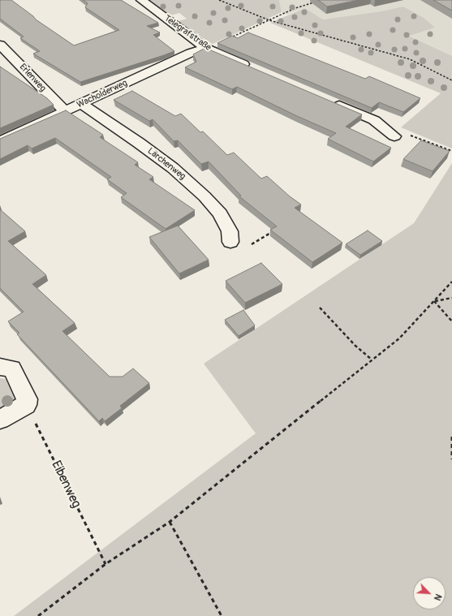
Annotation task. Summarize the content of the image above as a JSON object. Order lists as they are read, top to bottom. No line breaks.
{"streets":{"street":["Telegrafstraße","Erlenweg","Wacholderweg","Lärchenweg"],"path":["Eibenweg"]},"crossings":[["Telegrafstraße","Wacholderweg"],["Erlenweg","Wacholderweg"],["Wacholderweg","Lärchenweg"]],"north":"bottom right"}
